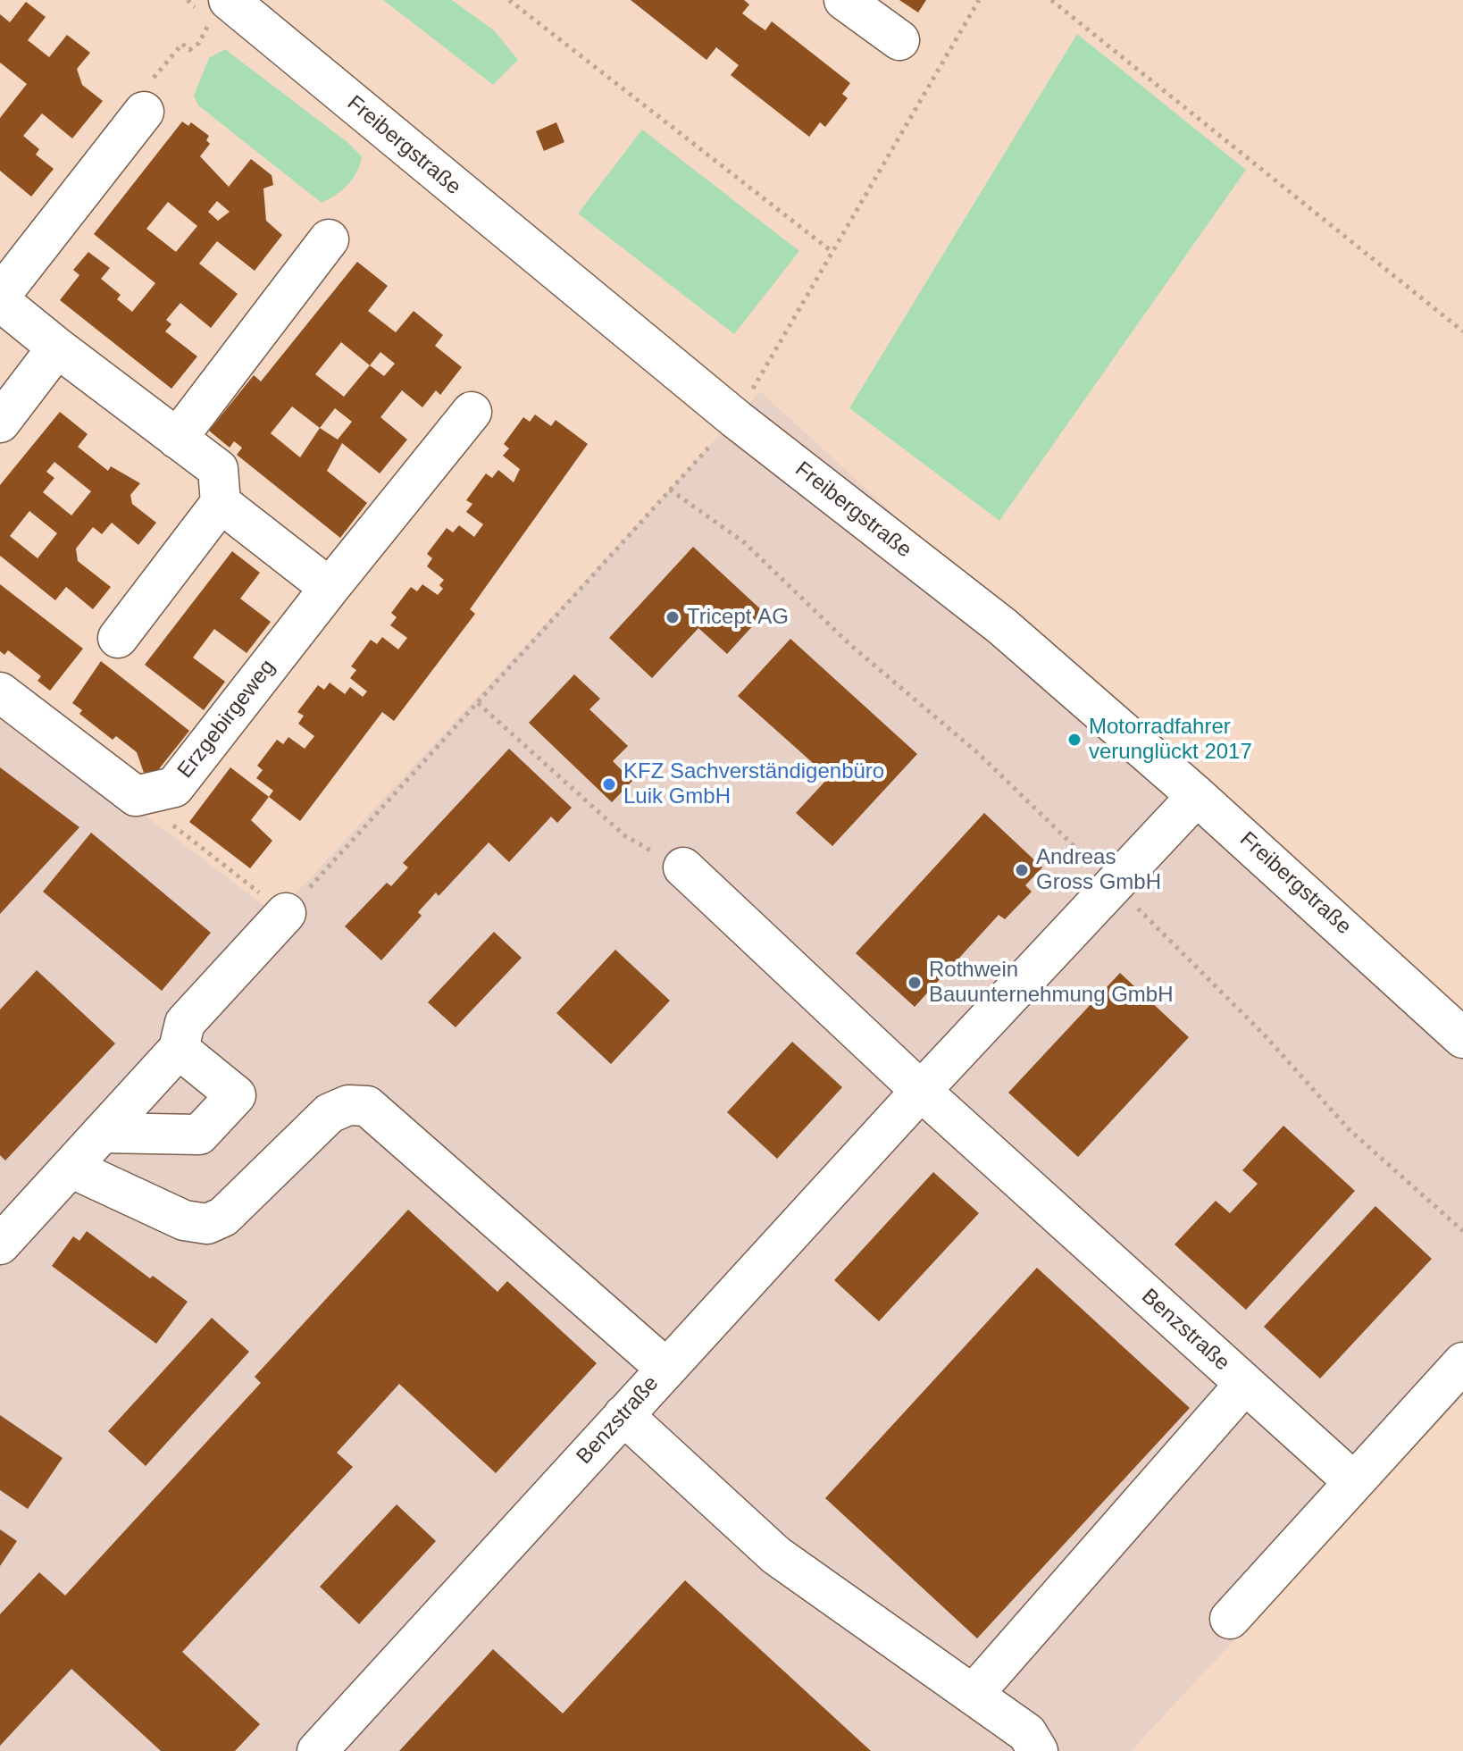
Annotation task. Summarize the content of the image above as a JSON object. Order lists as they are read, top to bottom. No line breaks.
{"streets":{"street":["Freibergstraße","Erzgebirgeweg","Benzstraße"]},"crossings":[["Freibergstraße","Benzstraße"]],"places":["Tricept AG","Motorradfahrer verunglückt 2017","KFZ Sachverständigenbüro Luik GmbH","Andreas Gross GmbH","Rothwein Bauunternehmung GmbH"]}
